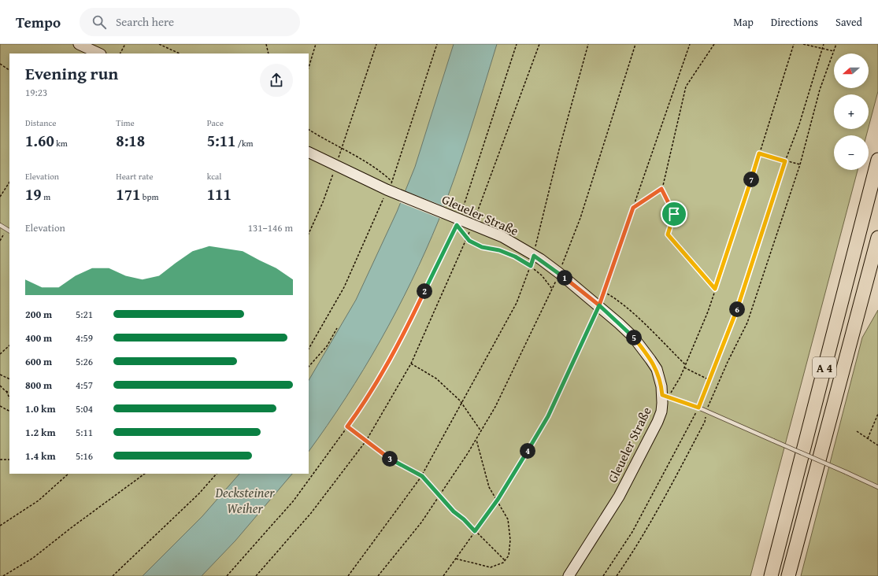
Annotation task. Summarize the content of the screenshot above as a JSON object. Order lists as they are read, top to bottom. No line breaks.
{"streets":{"highway":["A 4"],"street":["Gleueler Straße"]},"water":["Decksteiner Weiher"],"north":"left","page":{"header":"Tempo","search":"Search here","nav":["Map","Directions","Saved"],"map_buttons":["+","−"],"heading":["Evening run","19:23"],"stats":[["Distance","1.60 km"],["Time","8:18"],["Pace","5:11 /km"],["Elevation","19 m"],["Heart rate","171 bpm"],["kcal","111"]],"pins":["7","1","2","6","5","4","3"],"chart":["Elevation","131–146 m"],"list":[{"name":"200 m","note":"5:21"},{"name":"400 m","note":"4:59"},{"name":"600 m","note":"5:26"},{"name":"800 m","note":"4:57"},{"name":"1.0 km","note":"5:04"},{"name":"1.2 km","note":"5:11"},{"name":"1.4 km","note":"5:16"}]}}
